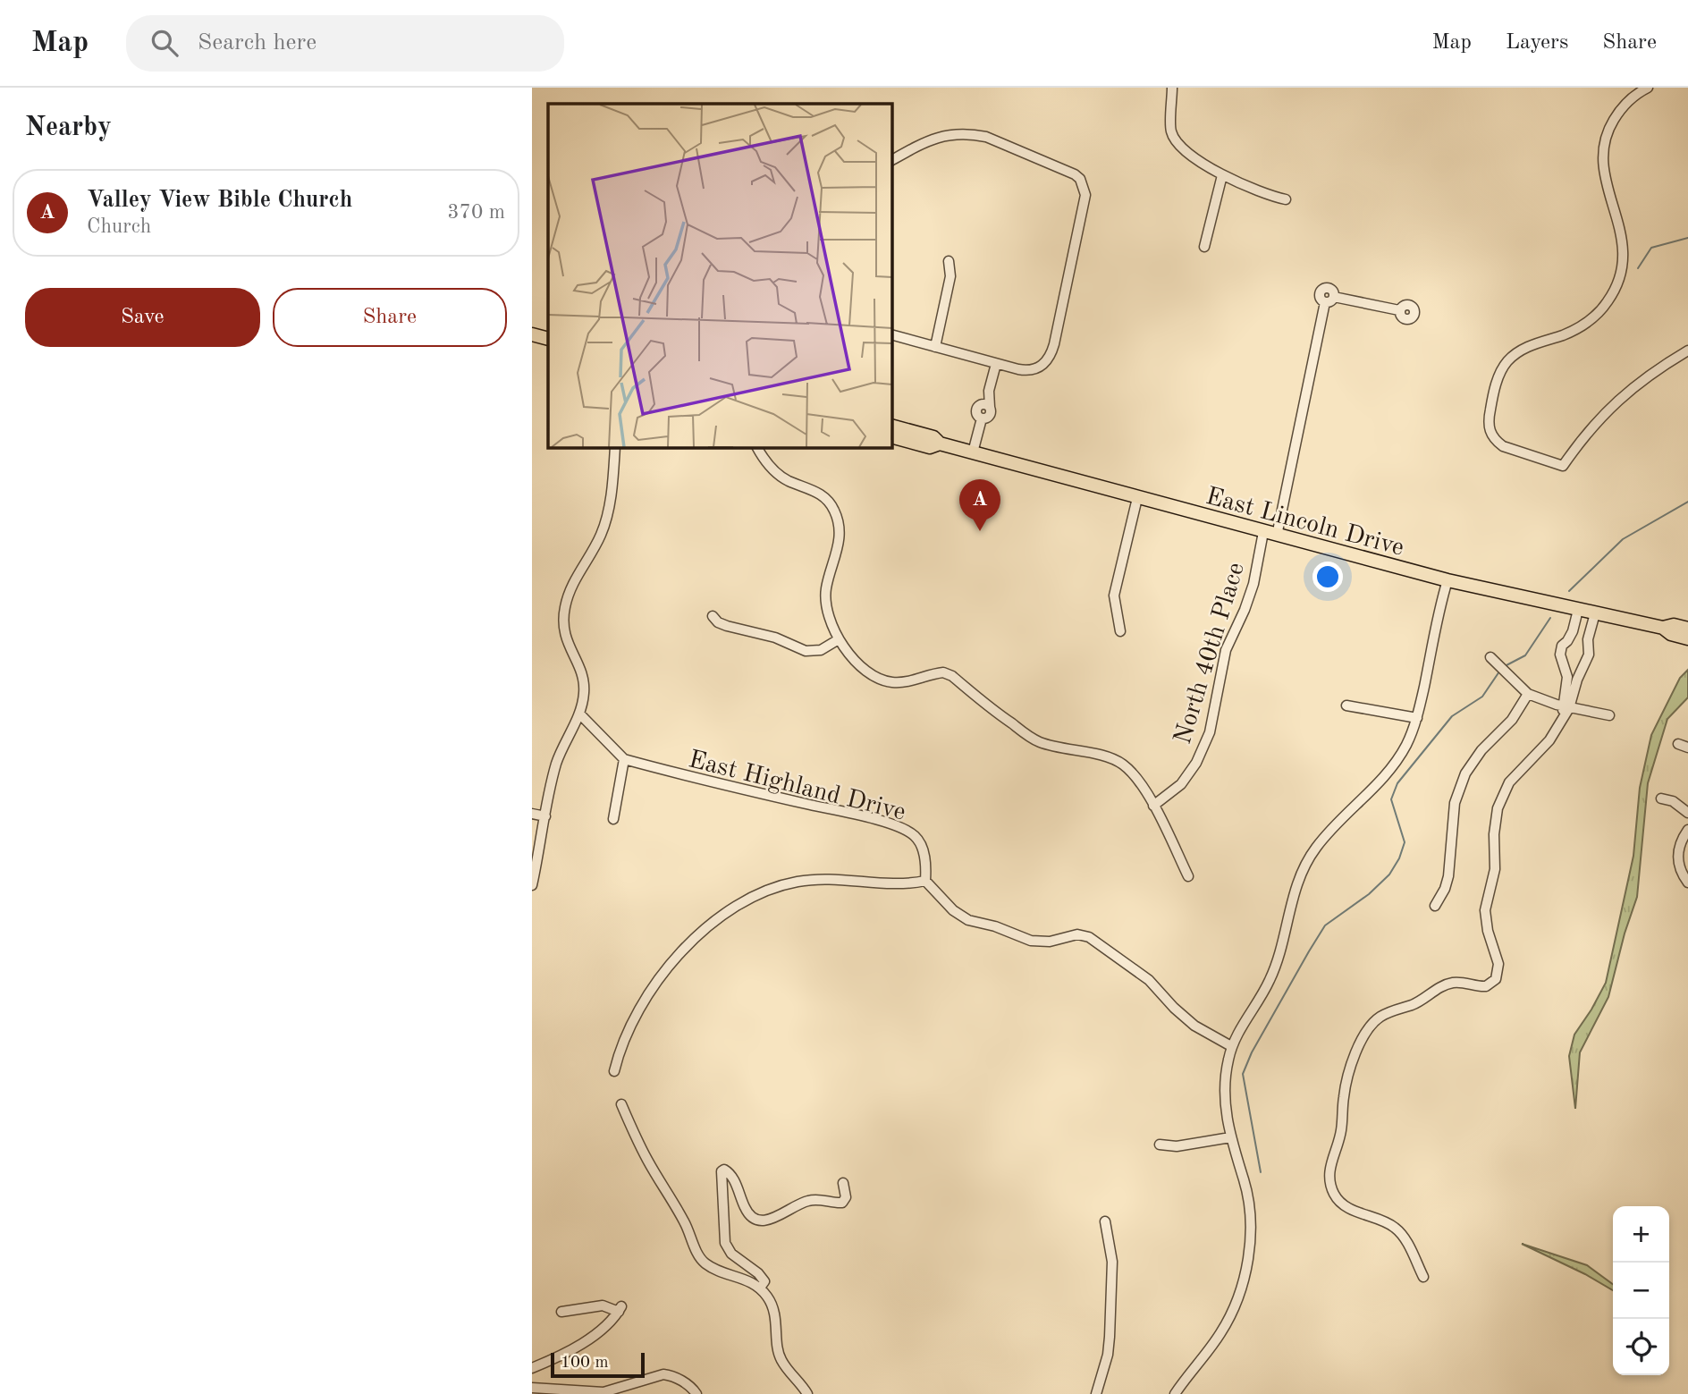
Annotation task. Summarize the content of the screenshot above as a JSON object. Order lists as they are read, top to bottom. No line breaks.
{"streets":{"main road":["East Lincoln Drive"],"street":["North 40th Place","East Highland Drive"]},"crossings":[["East Lincoln Drive","North 40th Place"]],"scale_bar":"100 m","page":{"header":"Map","search":"Search here","nav":["Map","Layers","Share"],"heading":"Nearby","list":[{"mark":"A","name":"Valley View Bible Church","note":"Church","value":"370 m"}],"buttons":["Save","Share"],"pins":"A","map_buttons":["+","−"],"scale":"100 m"}}
